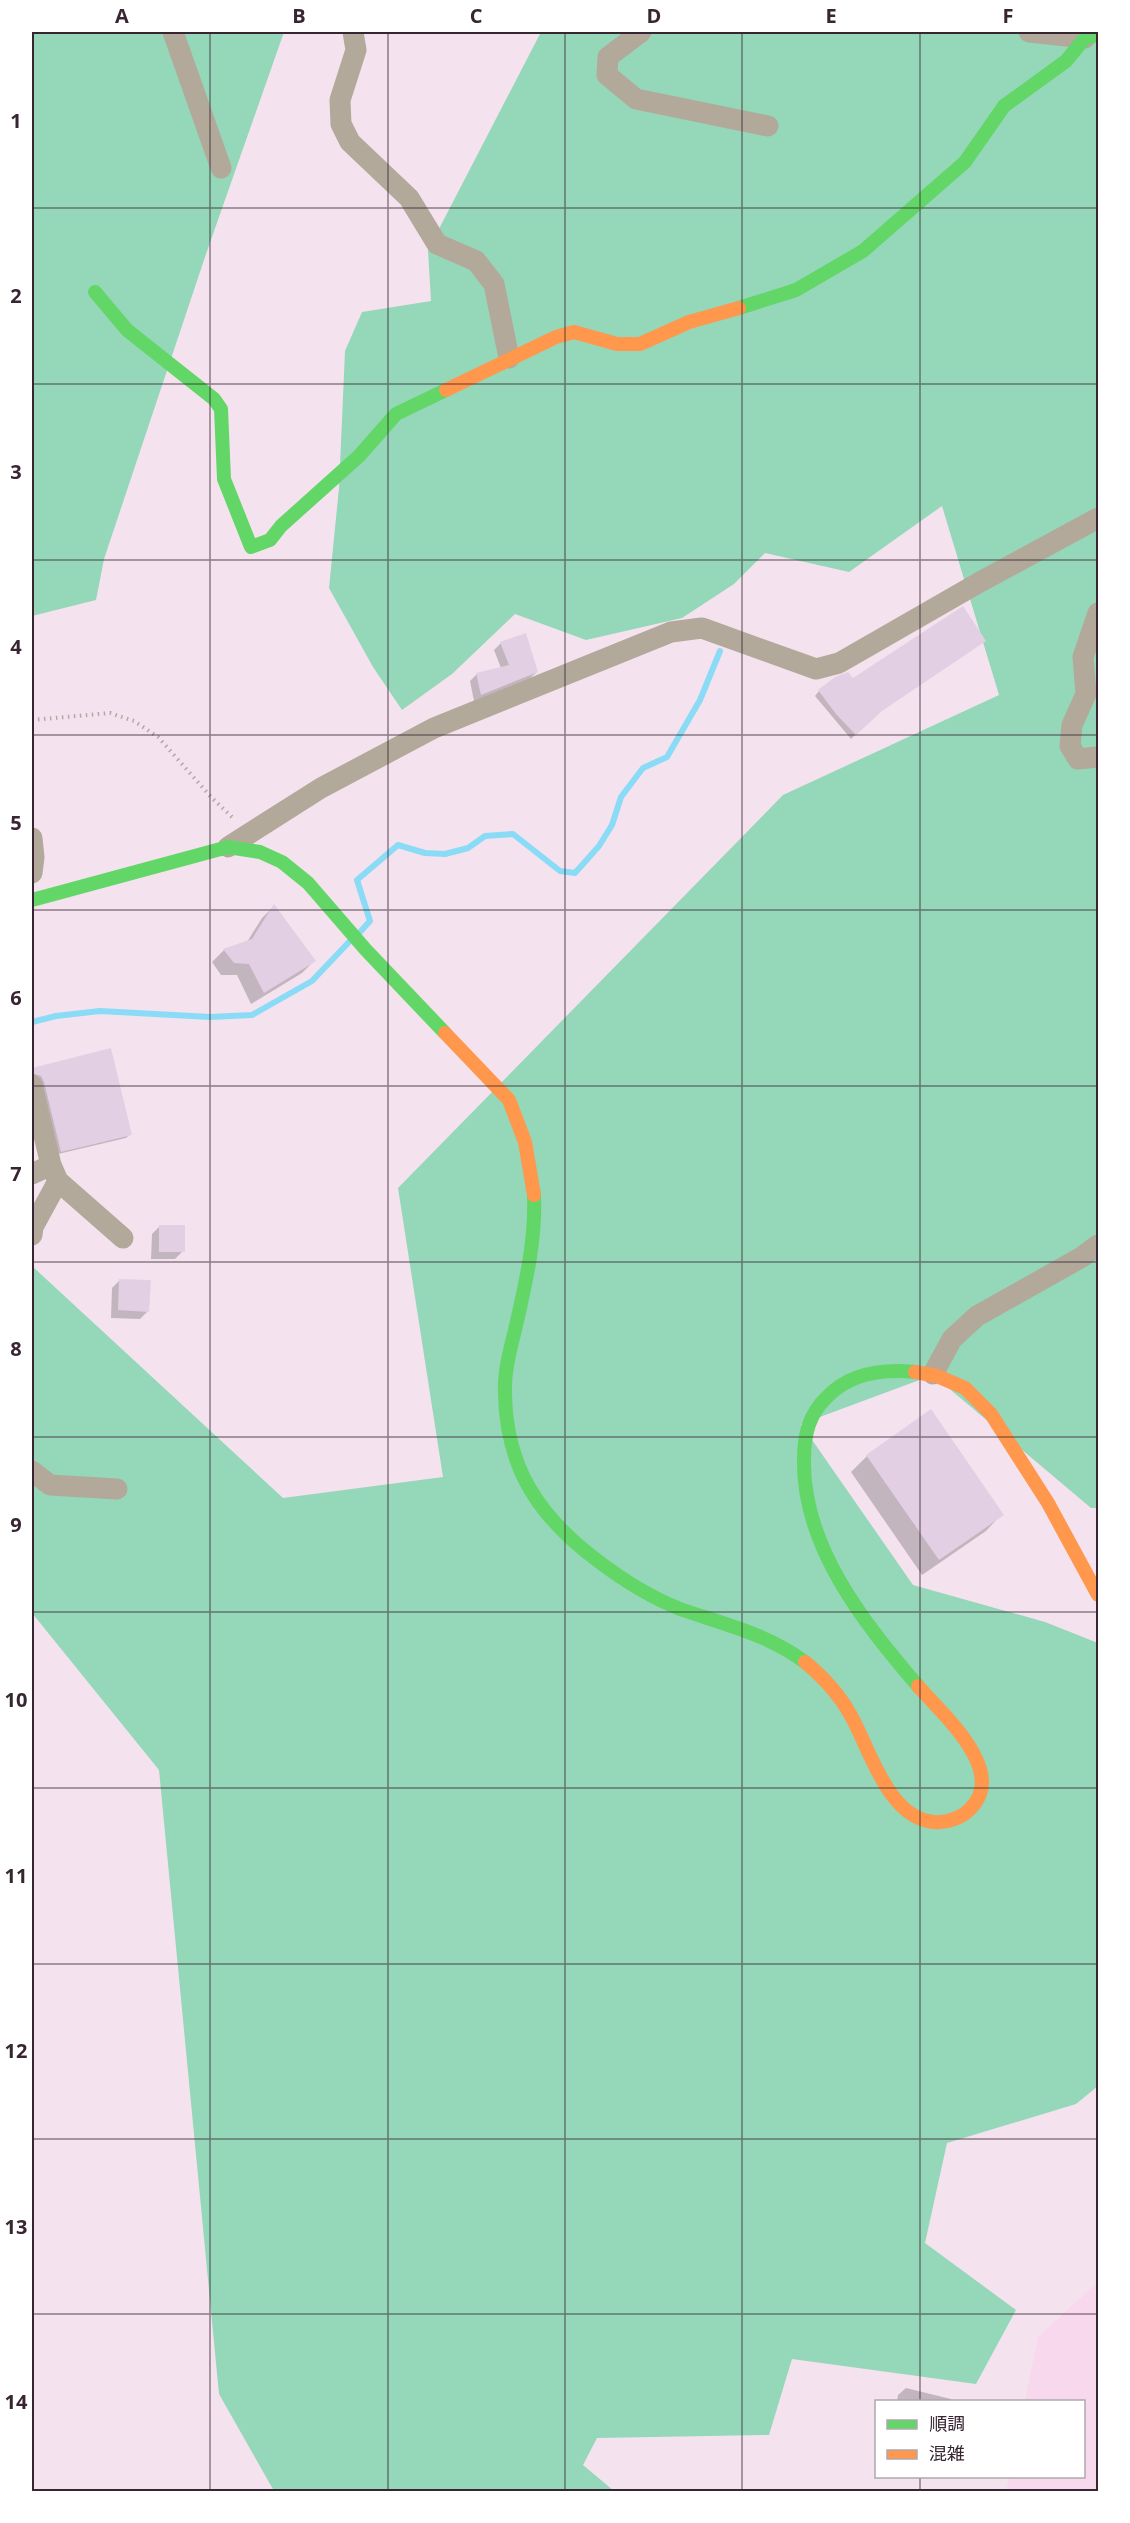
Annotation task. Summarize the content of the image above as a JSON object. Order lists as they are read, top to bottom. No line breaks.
{"legend":["順調","混雑"],"grid":{"columns":["A","B","C","D","E","F"],"rows":["1","2","3","4","5","6","7","8","9","10","11","12","13","14"]}}
